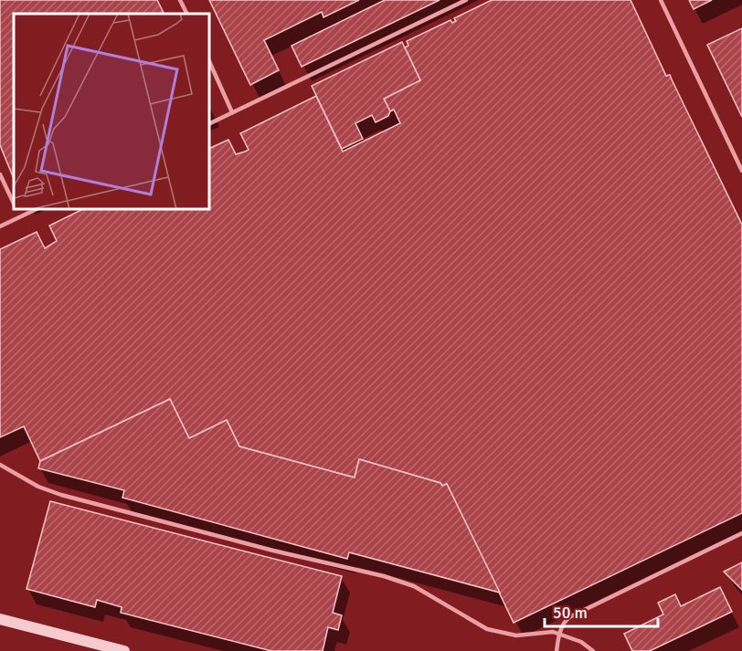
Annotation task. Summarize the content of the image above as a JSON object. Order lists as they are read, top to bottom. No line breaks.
{"scale_bar":"50 m"}
